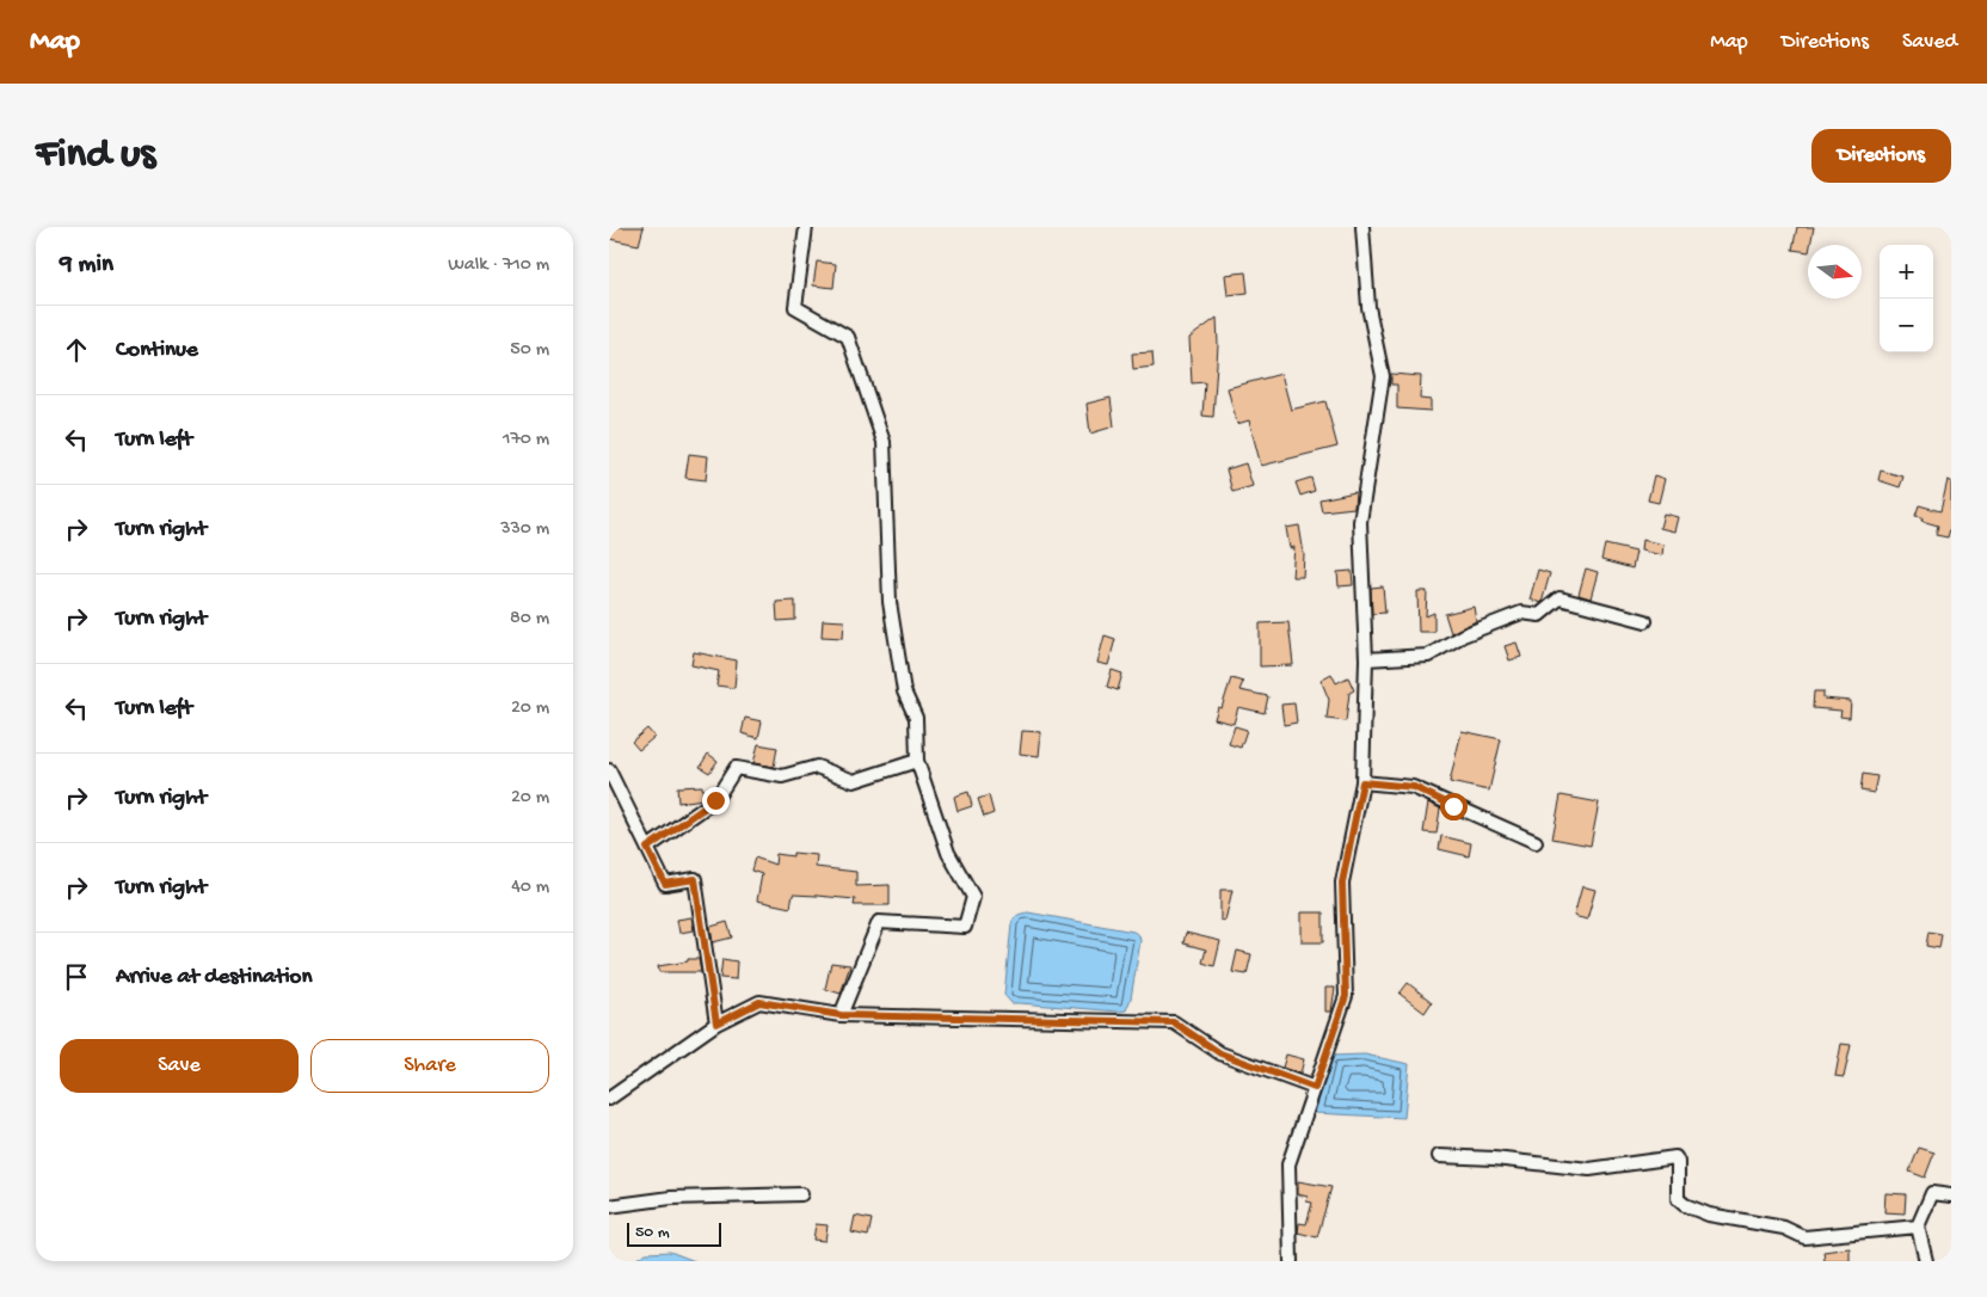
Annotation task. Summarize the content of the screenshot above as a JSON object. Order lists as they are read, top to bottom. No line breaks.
{"scale_bar":"50 m","north":"right","page":{"header":"Map","nav":["Map","Directions","Saved"],"buttons":["Directions",["Save","Share"]],"title":"Find us","heading":["9 min","Walk · 710 m"],"map_buttons":["+","−"],"list":[["Continue","50 m"],["Turn left","170 m"],["Turn right","330 m"],["Turn right","80 m"],["Turn left","20 m"],["Turn right","20 m"],["Turn right","40 m"],"Arrive at destination"],"scale":"50 m"}}
